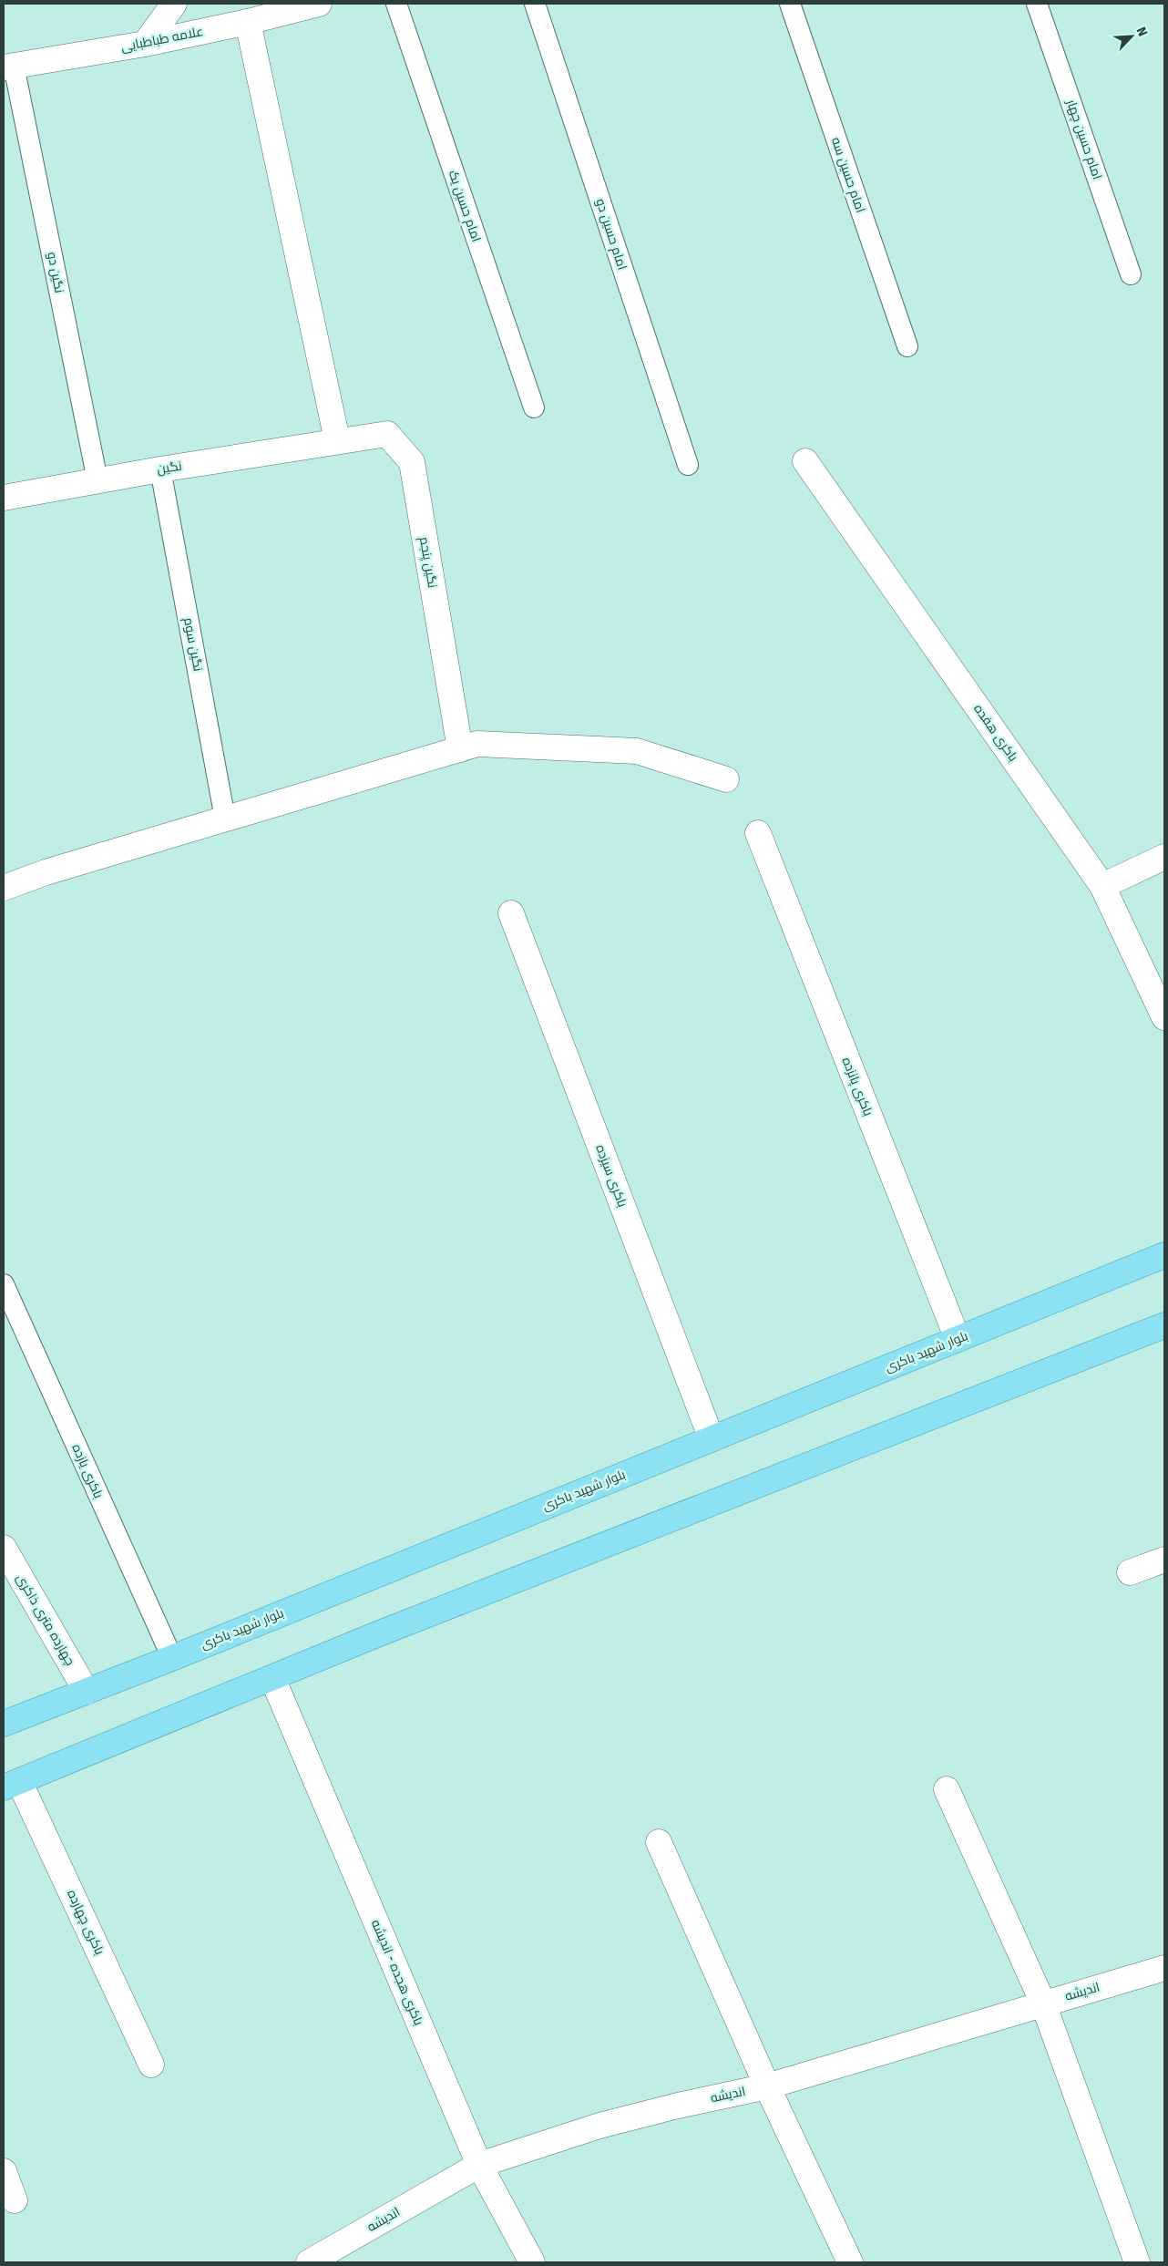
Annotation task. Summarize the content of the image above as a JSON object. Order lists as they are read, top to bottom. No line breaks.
{"streets":{"main road":["بلوار شهید باکری"],"street":["علامه طباطبایی","نگین","نگین پنجم","باکری هفده","باکری پانزده","باکری سیزده","چهارده متری ذاکری","باکری چهارده","باکری هجده - اندیشه","اندیشه"],"lane":["امام حسین چهار","امام حسین سه","امام حسین یک","امام حسین دو","نگین دو","نگین سوم","باکری یازده"]},"crossings":[["علامه طباطبایی","نگین دو"],["نگین دو","نگین"],["نگین","نگین پنجم"],["نگین","نگین سوم"],["باکری پانزده","بلوار شهید باکری"],["باکری سیزده","بلوار شهید باکری"],["بلوار شهید باکری","باکری یازده"],["بلوار شهید باکری","چهارده متری ذاکری"],["باکری هجده - اندیشه","اندیشه"]],"north":"top right"}
